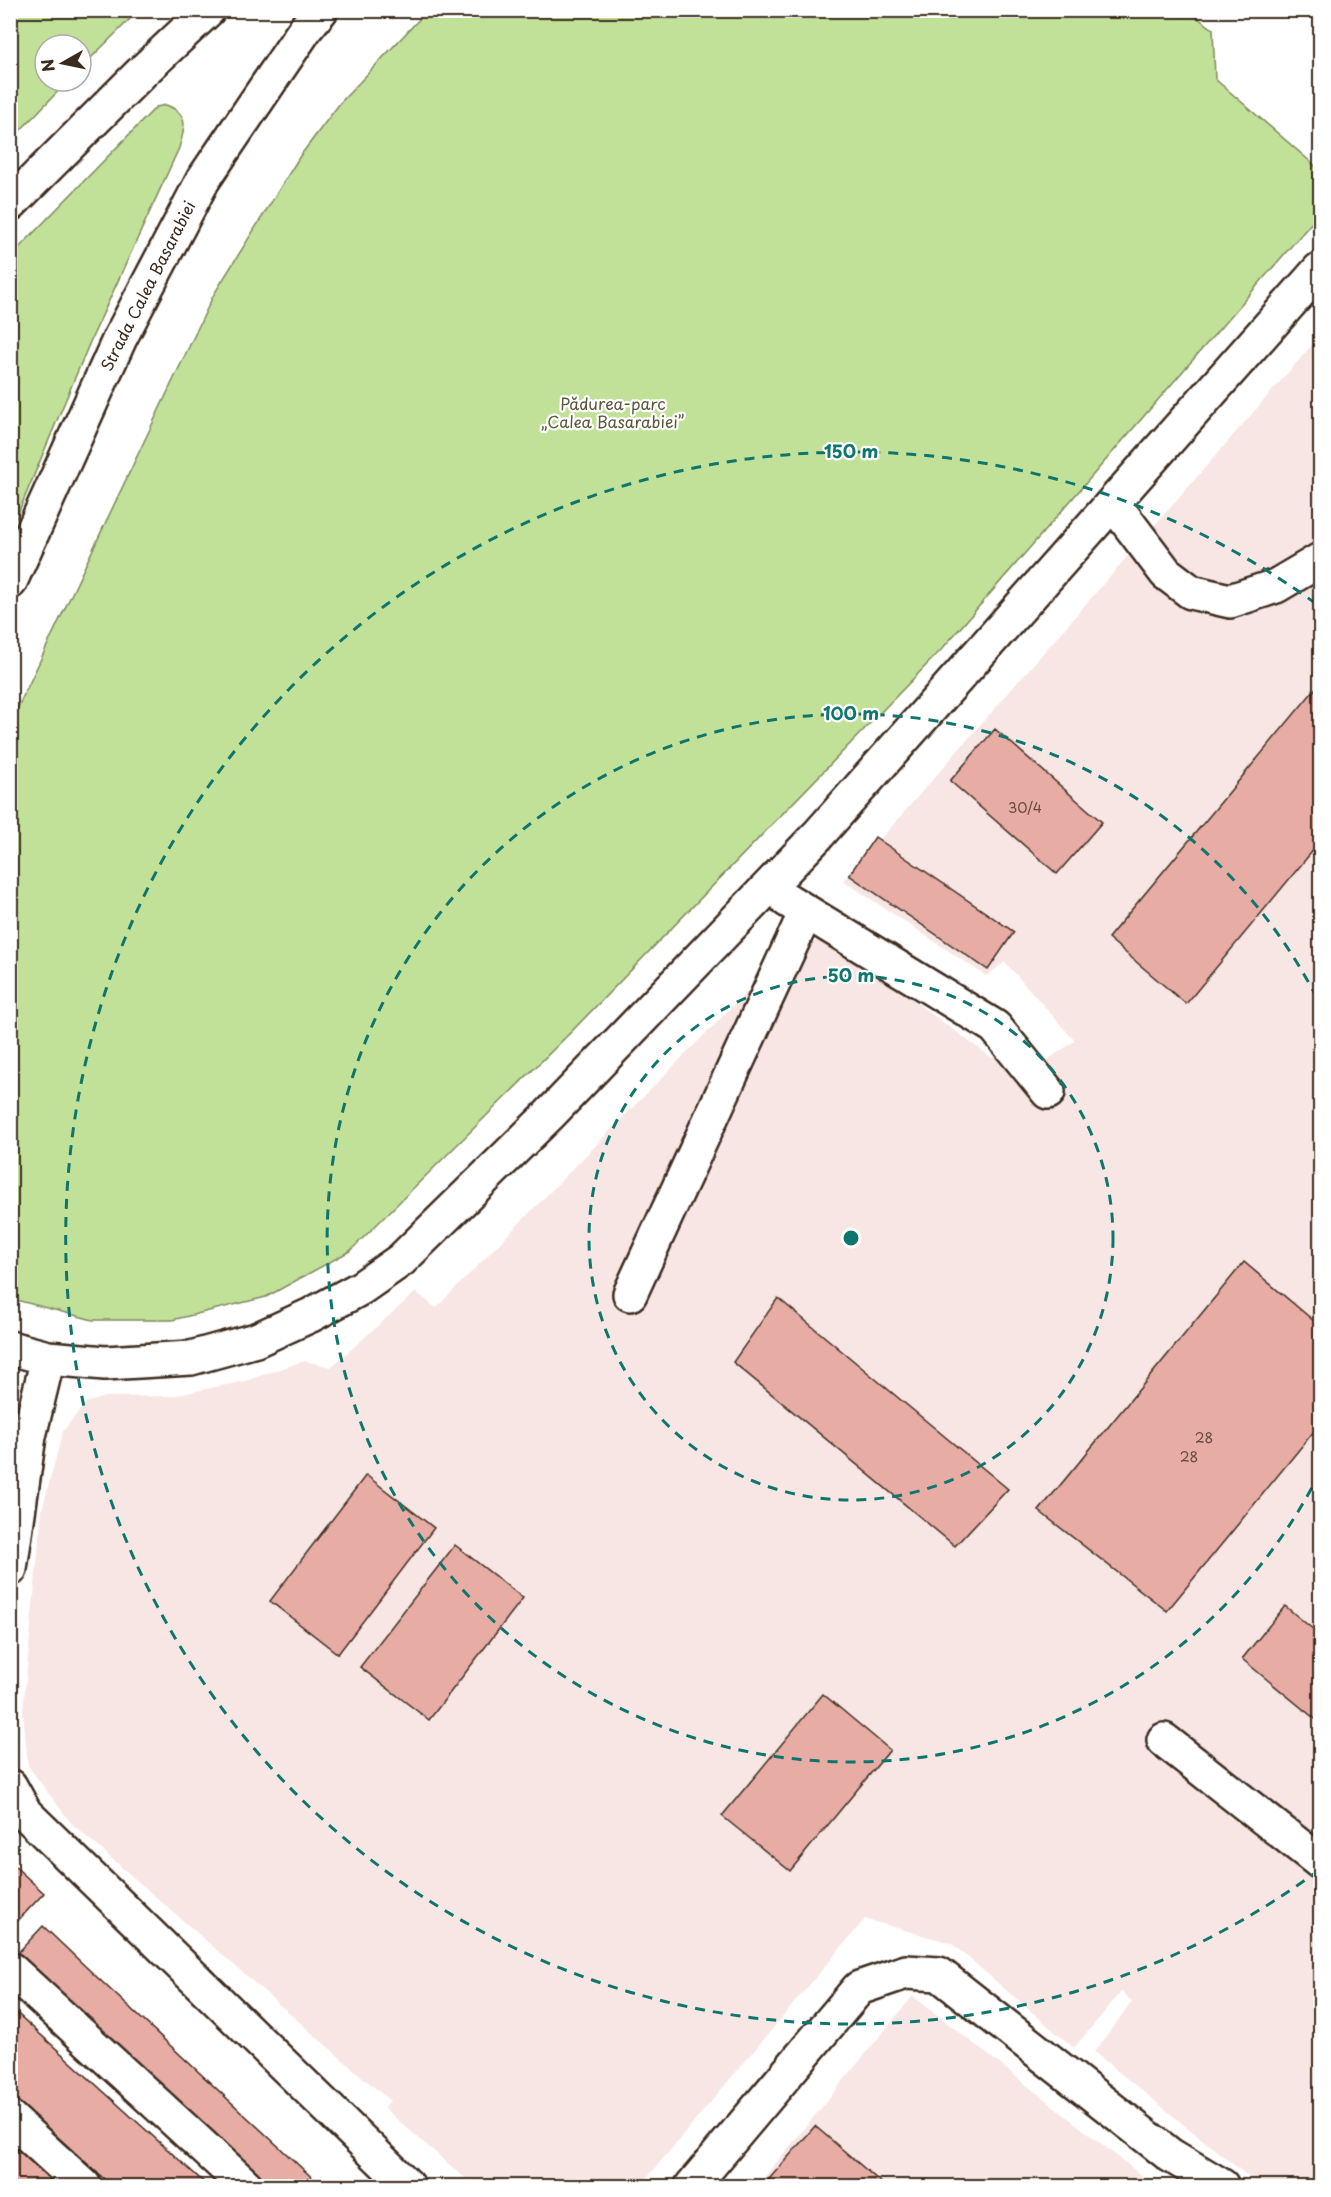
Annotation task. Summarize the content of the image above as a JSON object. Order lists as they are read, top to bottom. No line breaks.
{"streets":{"street":["Strada Calea Basarabiei"]},"parks":["Pădurea-parc „Calea Basarabiei”"],"house_numbers":["30/4","28","28"],"north":"left","rings":["150 m","100 m","50 m"]}
